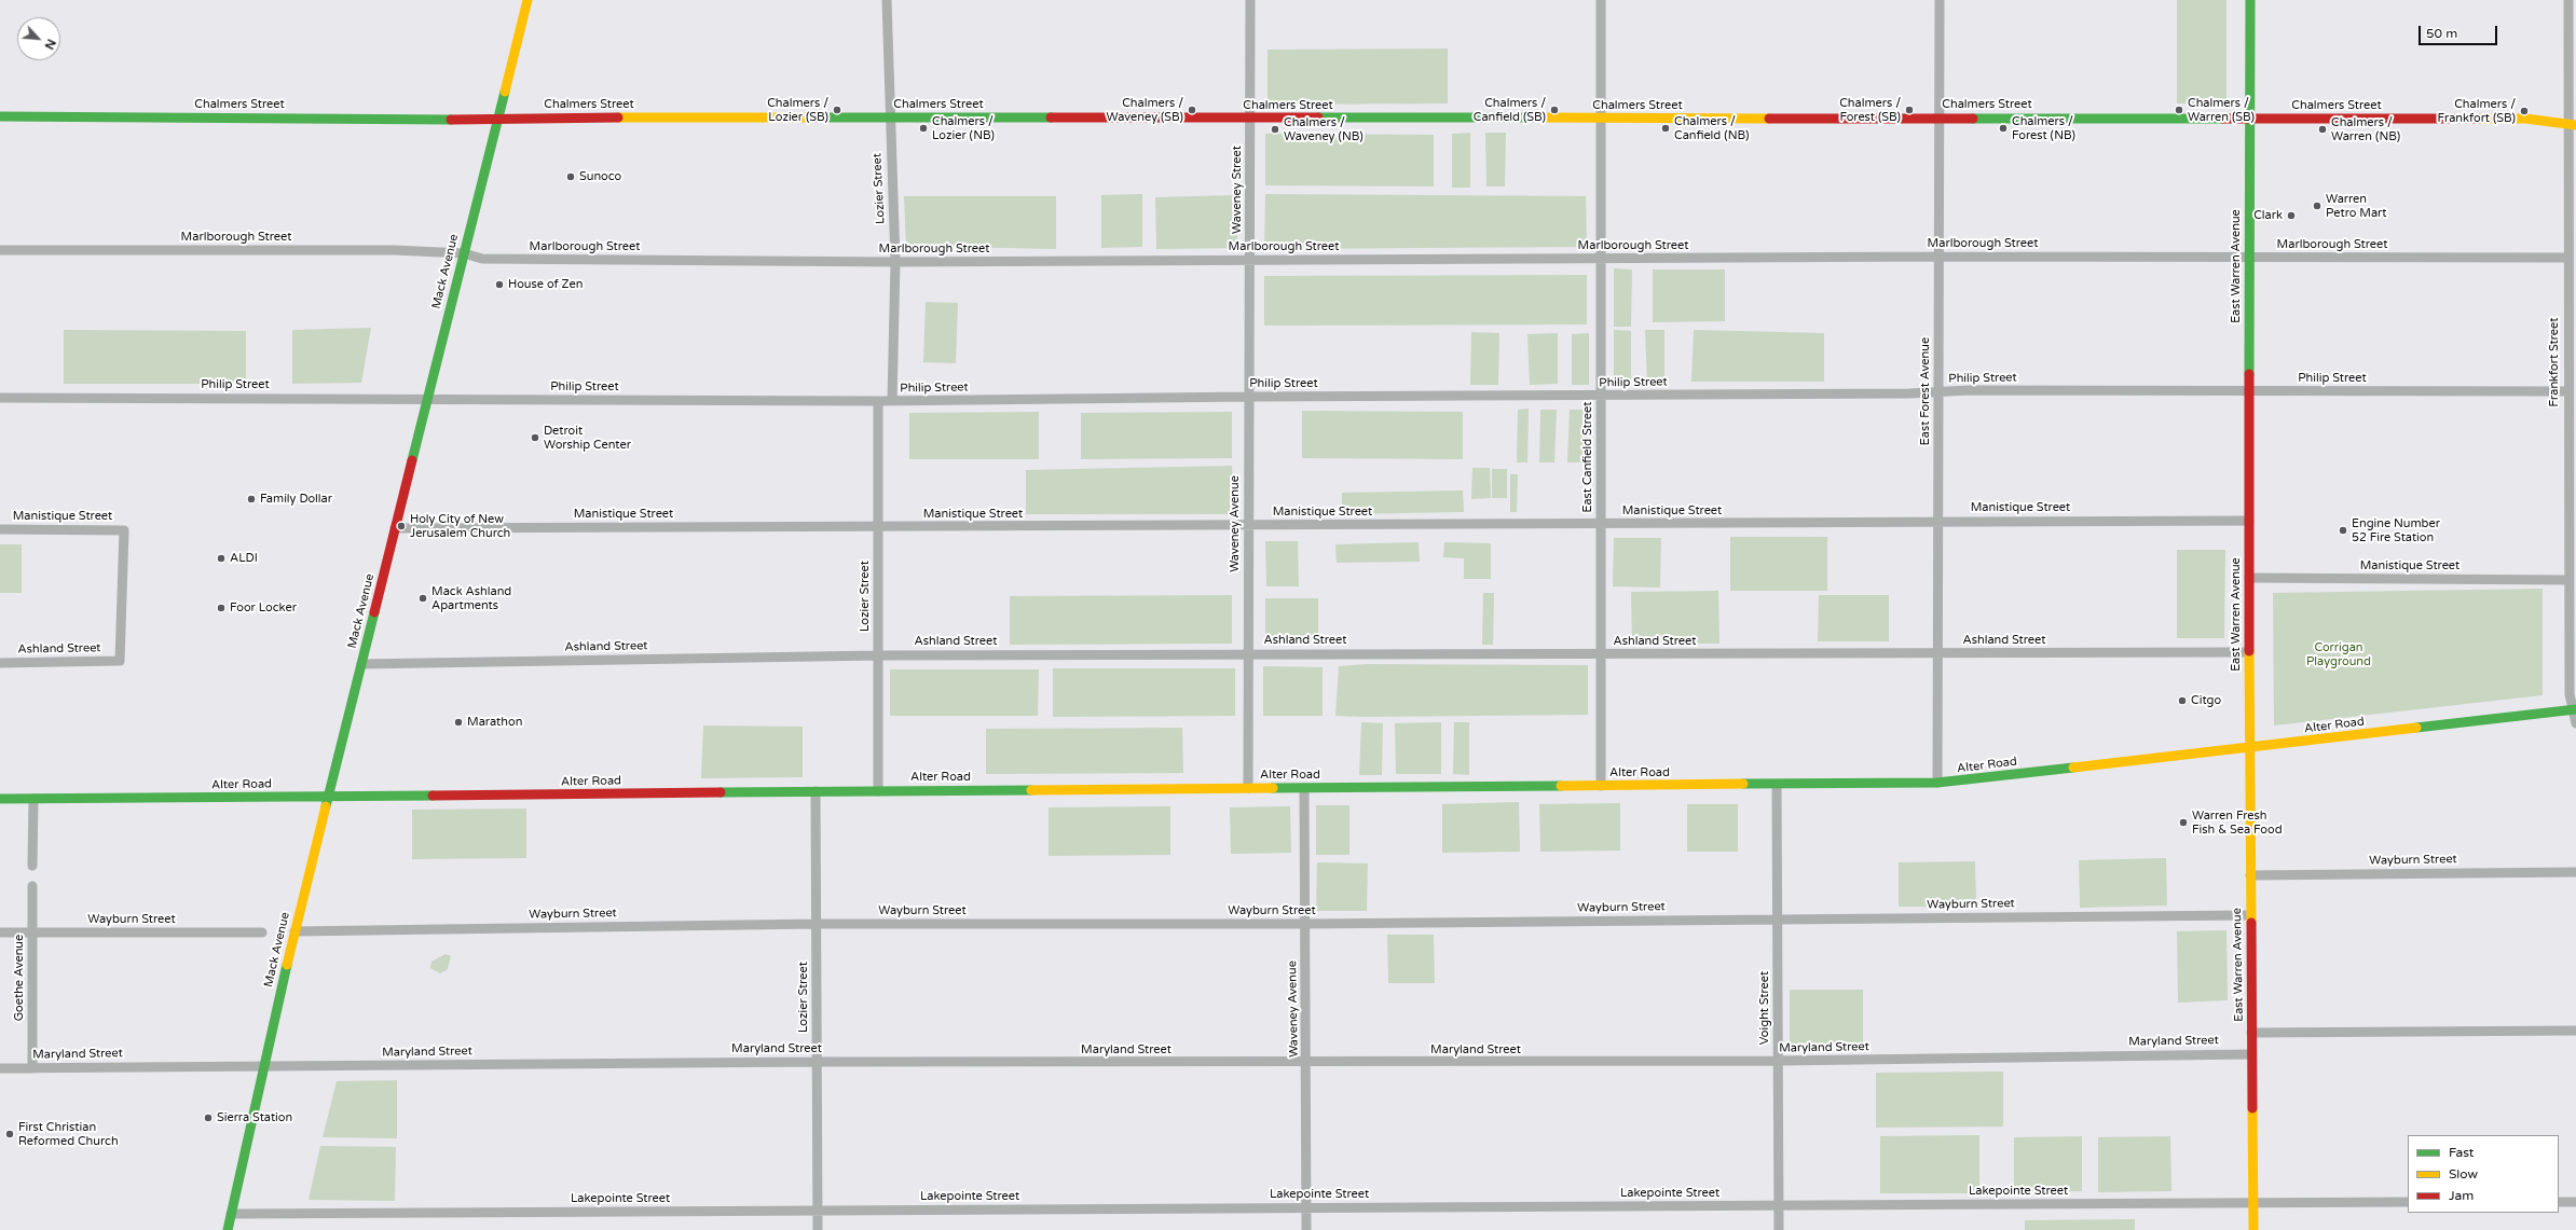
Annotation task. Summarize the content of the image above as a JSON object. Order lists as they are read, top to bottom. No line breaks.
{"streets":{"street":["Chalmers Street","Lozier Street","Waveney Street","Marlborough Street","East Warren Avenue","Mack Avenue","Frankfort Street","Philip Street","East Forest Avenue","East Canfield Street","Manistique Street","Waveney Avenue","Ashland Street","Alter Road","Wayburn Street","Goethe Avenue","Voight Street","Maryland Street","Lakepointe Street"]},"crossings":[["Chalmers Street","Lozier Street"],["Chalmers Street","Waveney Street"],["Chalmers Street","East Warren Avenue"],["Chalmers Street","Mack Avenue"],["Chalmers Street","Frankfort Street"],["Chalmers Street","East Forest Avenue"],["Chalmers Street","East Canfield Street"],["Lozier Street","Marlborough Street"],["Lozier Street","Philip Street"],["Lozier Street","Manistique Street"],["Lozier Street","Ashland Street"],["Lozier Street","Alter Road"],["Lozier Street","Wayburn Street"],["Lozier Street","Maryland Street"],["Lozier Street","Lakepointe Street"],["Waveney Street","Marlborough Street"],["Waveney Street","Waveney Avenue"],["Marlborough Street","East Warren Avenue"],["Marlborough Street","Mack Avenue"],["Marlborough Street","Frankfort Street"],["Marlborough Street","East Forest Avenue"],["Marlborough Street","East Canfield Street"],["Marlborough Street","Waveney Avenue"],["East Warren Avenue","Philip Street"],["East Warren Avenue","Manistique Street"],["East Warren Avenue","Ashland Street"],["East Warren Avenue","Alter Road"],["East Warren Avenue","Wayburn Street"],["East Warren Avenue","Maryland Street"],["East Warren Avenue","Lakepointe Street"],["Mack Avenue","Philip Street"],["Mack Avenue","Manistique Street"],["Mack Avenue","Ashland Street"],["Mack Avenue","Alter Road"],["Mack Avenue","Wayburn Street"],["Mack Avenue","Maryland Street"],["Mack Avenue","Lakepointe Street"],["Frankfort Street","Philip Street"],["Frankfort Street","Manistique Street"],["Frankfort Street","Alter Road"],["Philip Street","East Forest Avenue"],["Philip Street","East Canfield Street"],["Philip Street","Waveney Avenue"],["East Forest Avenue","Manistique Street"],["East Forest Avenue","Ashland Street"],["East Forest Avenue","Alter Road"],["East Canfield Street","Manistique Street"],["East Canfield Street","Ashland Street"],["East Canfield Street","Alter Road"],["Manistique Street","Waveney Avenue"],["Manistique Street","Ashland Street"],["Waveney Avenue","Ashland Street"],["Waveney Avenue","Alter Road"],["Waveney Avenue","Wayburn Street"],["Waveney Avenue","Maryland Street"],["Waveney Avenue","Lakepointe Street"],["Alter Road","Voight Street"],["Wayburn Street","Goethe Avenue"],["Wayburn Street","Voight Street"],["Goethe Avenue","Maryland Street"],["Voight Street","Maryland Street"],["Voight Street","Lakepointe Street"]],"parks":["Corrigan Playground"],"places":["Chalmers / Lozier (SB)","Chalmers / Waveney (SB)","Chalmers / Canfield (SB)","Chalmers / Forest (SB)","Chalmers / Warren (SB)","Chalmers / Frankfort (SB)","Chalmers / Lozier (NB)","Chalmers / Canfield (NB)","Chalmers / Forest (NB)","Chalmers / Waveney (NB)","Chalmers / Warren (NB)","Sunoco","Warren Petro Mart","Clark","House of Zen","Detroit Worship Center","Family Dollar","Holy City of New Jerusalem Church","Engine Number 52 Fire Station","ALDI","Mack Ashland Apartments","Foor Locker","Citgo","Marathon","Warren Fresh Fish & Sea Food","Sierra Station","First Christian Reformed Church"],"legend":["Fast","Slow","Jam"],"scale_bar":"50 m","north":"bottom right"}
